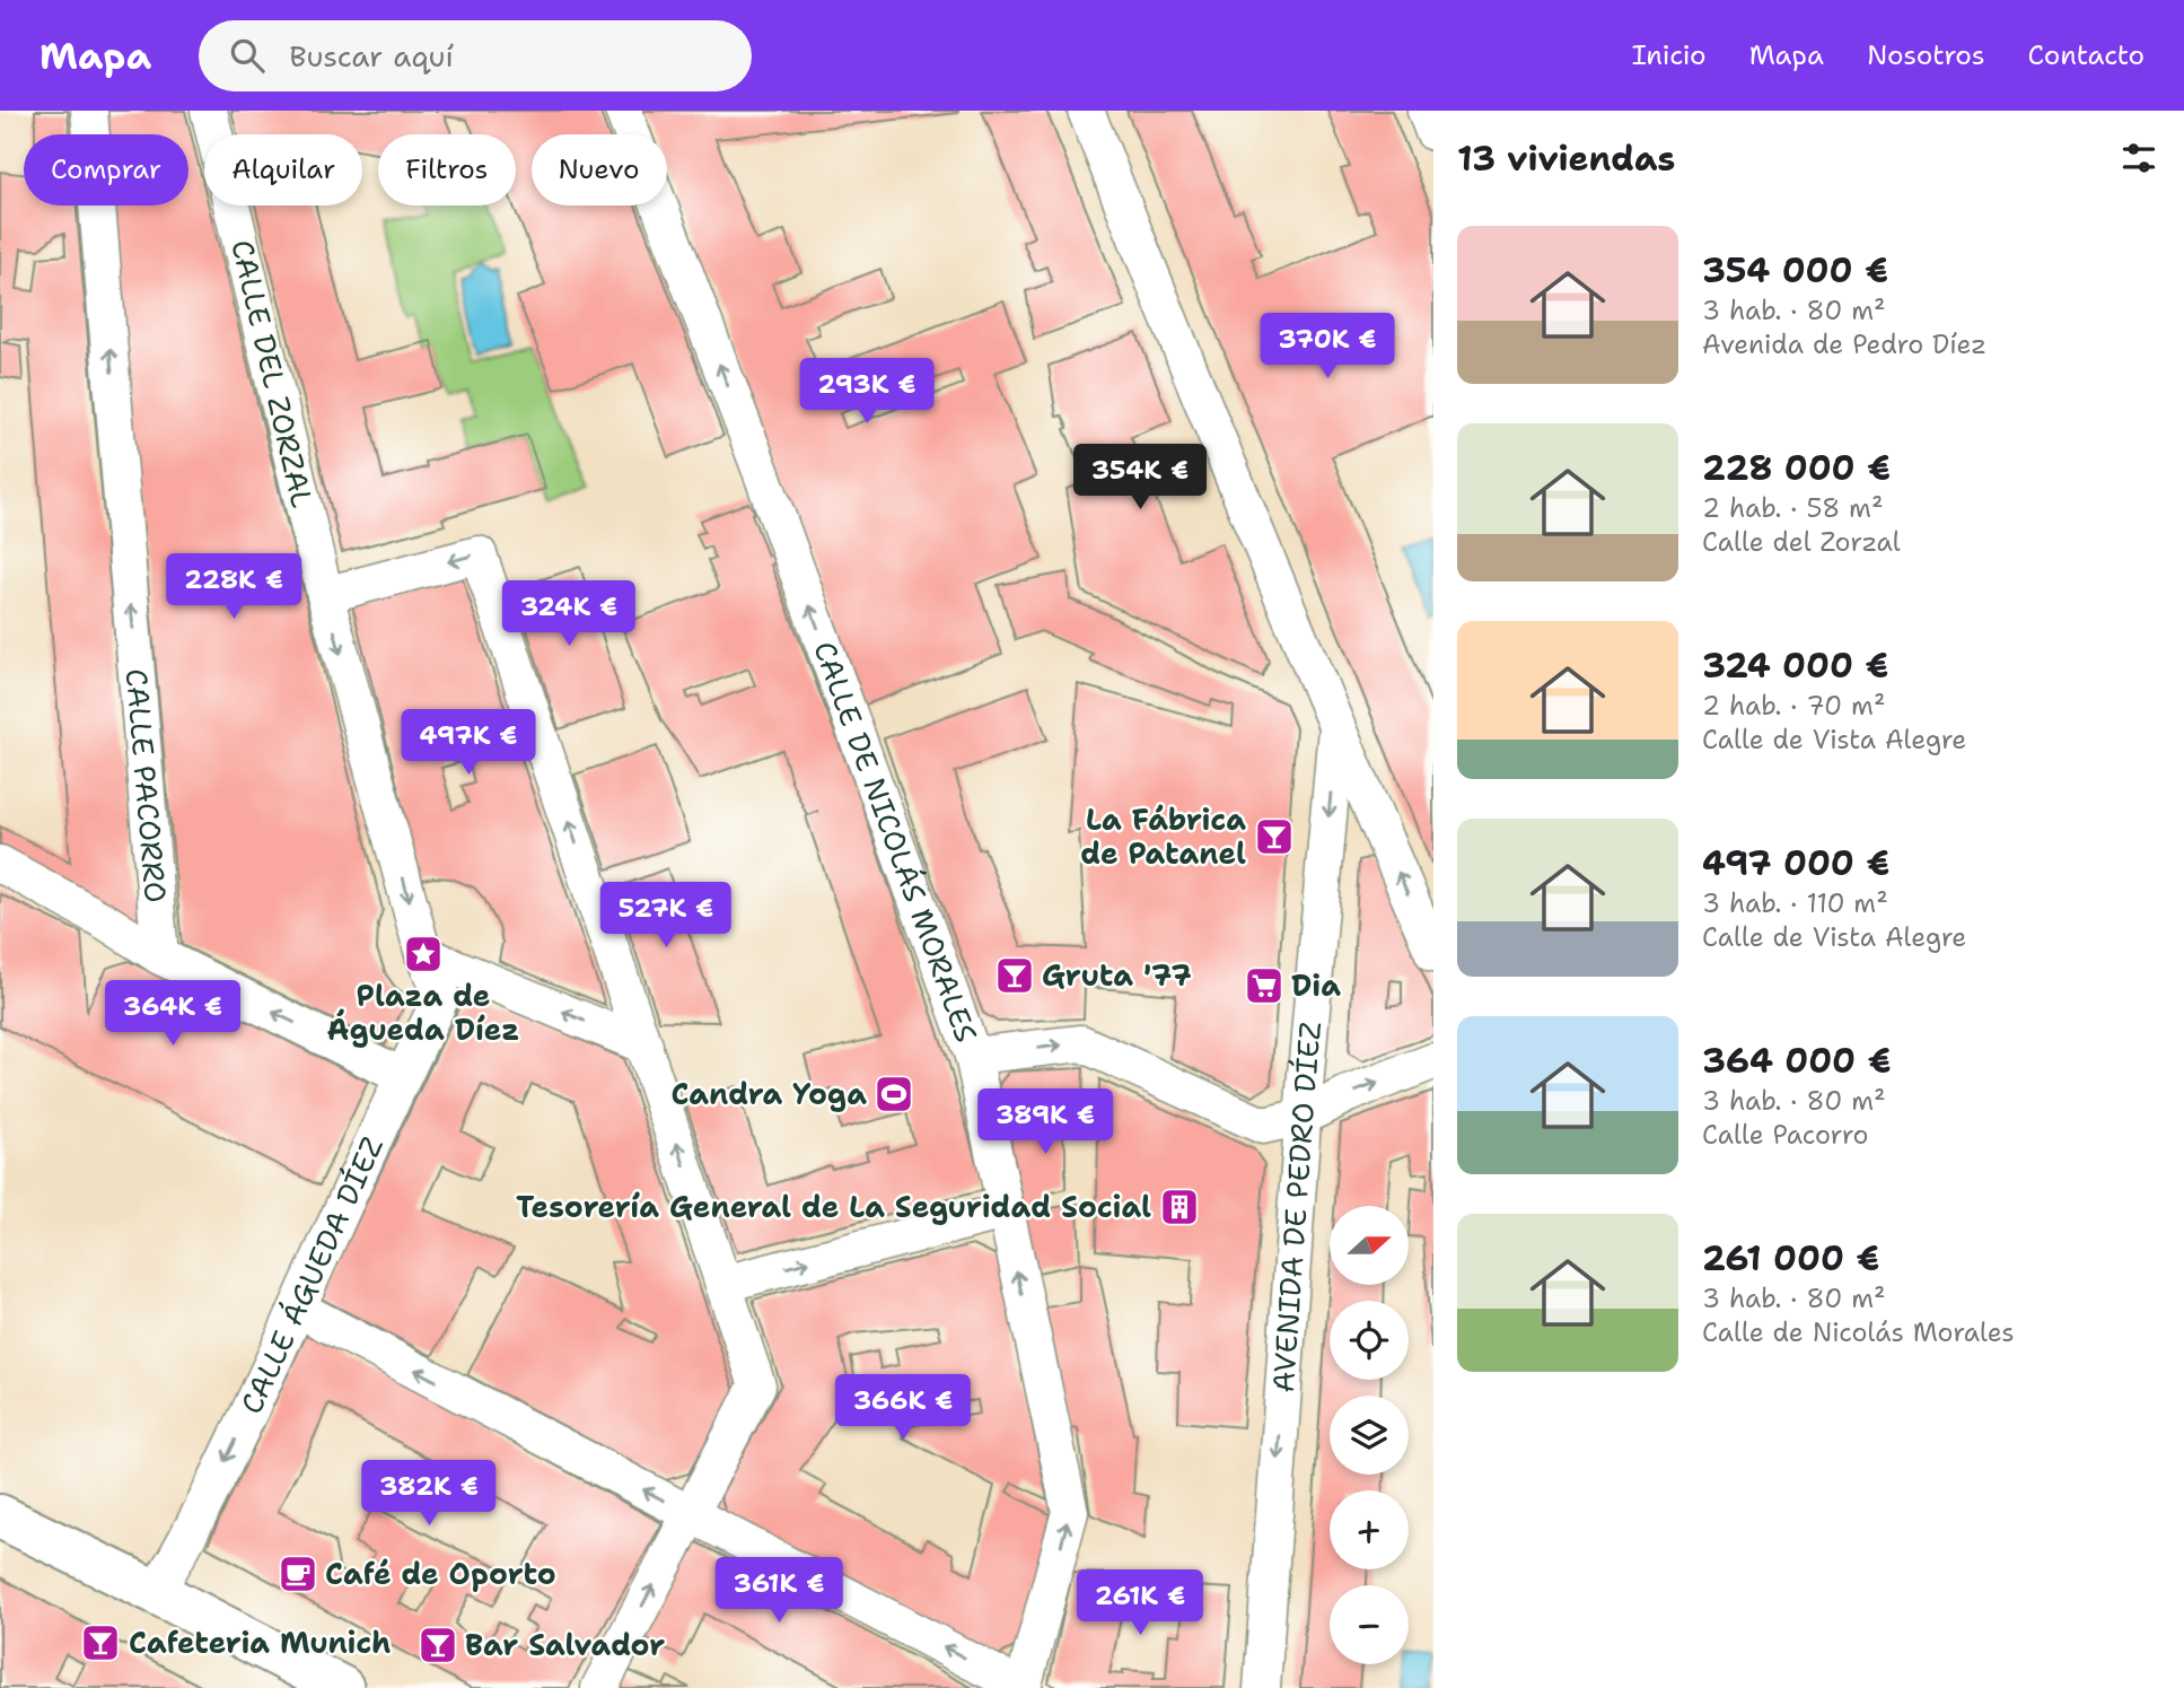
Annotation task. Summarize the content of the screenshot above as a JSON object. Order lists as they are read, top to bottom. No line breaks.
{"streets":{"street":["CALLE DEL ZORZAL","CALLE PACORRO","CALLE DE NICOLÁS MORALES","AVENIDA DE PEDRO DÍEZ","CALLE ÁGUEDA DÍEZ"]},"crossings":[["CALLE DEL ZORZAL","CALLE ÁGUEDA DÍEZ"]],"one_way":["CALLE DEL ZORZAL","CALLE PACORRO","CALLE DE NICOLÁS MORALES","AVENIDA DE PEDRO DÍEZ","CALLE ÁGUEDA DÍEZ"],"places":{"bar":["La Fábrica de Patanel","Gruta '77","Cafeteria Munich","Bar Salvador"],"place":["Plaza de Águeda Díez"],"supermarket":["Dia"],"sports":["Candra Yoga"],"building":["Tesorería General de La Seguridad Social"],"cafe":["Café de Oporto"]},"north":"right","page":{"header":"Mapa","search":"Buscar aquí","nav":["Inicio","Mapa","Nosotros","Contacto"],"heading":"13 viviendas","chip":["Comprar","Alquilar","Filtros","Nuevo"],"list":[{"name":"354 000 €","note":"3 hab. · 80 m² · Avenida de Pedro Díez"},{"name":"228 000 €","note":"2 hab. · 58 m² · Calle del Zorzal"},{"name":"324 000 €","note":"2 hab. · 70 m² · Calle de Vista Alegre"},{"name":"497 000 €","note":"3 hab. · 110 m² · Calle de Vista Alegre"},{"name":"364 000 €","note":"3 hab. · 80 m² · Calle Pacorro"},{"name":"261 000 €","note":"3 hab. · 80 m² · Calle de Nicolás Morales"}],"price":["370K €","293K €","354K €","228K €","324K €","497K €","527K €","364K €","389K €","366K €","382K €","361K €","261K €"],"map_buttons":["+","−"]}}
